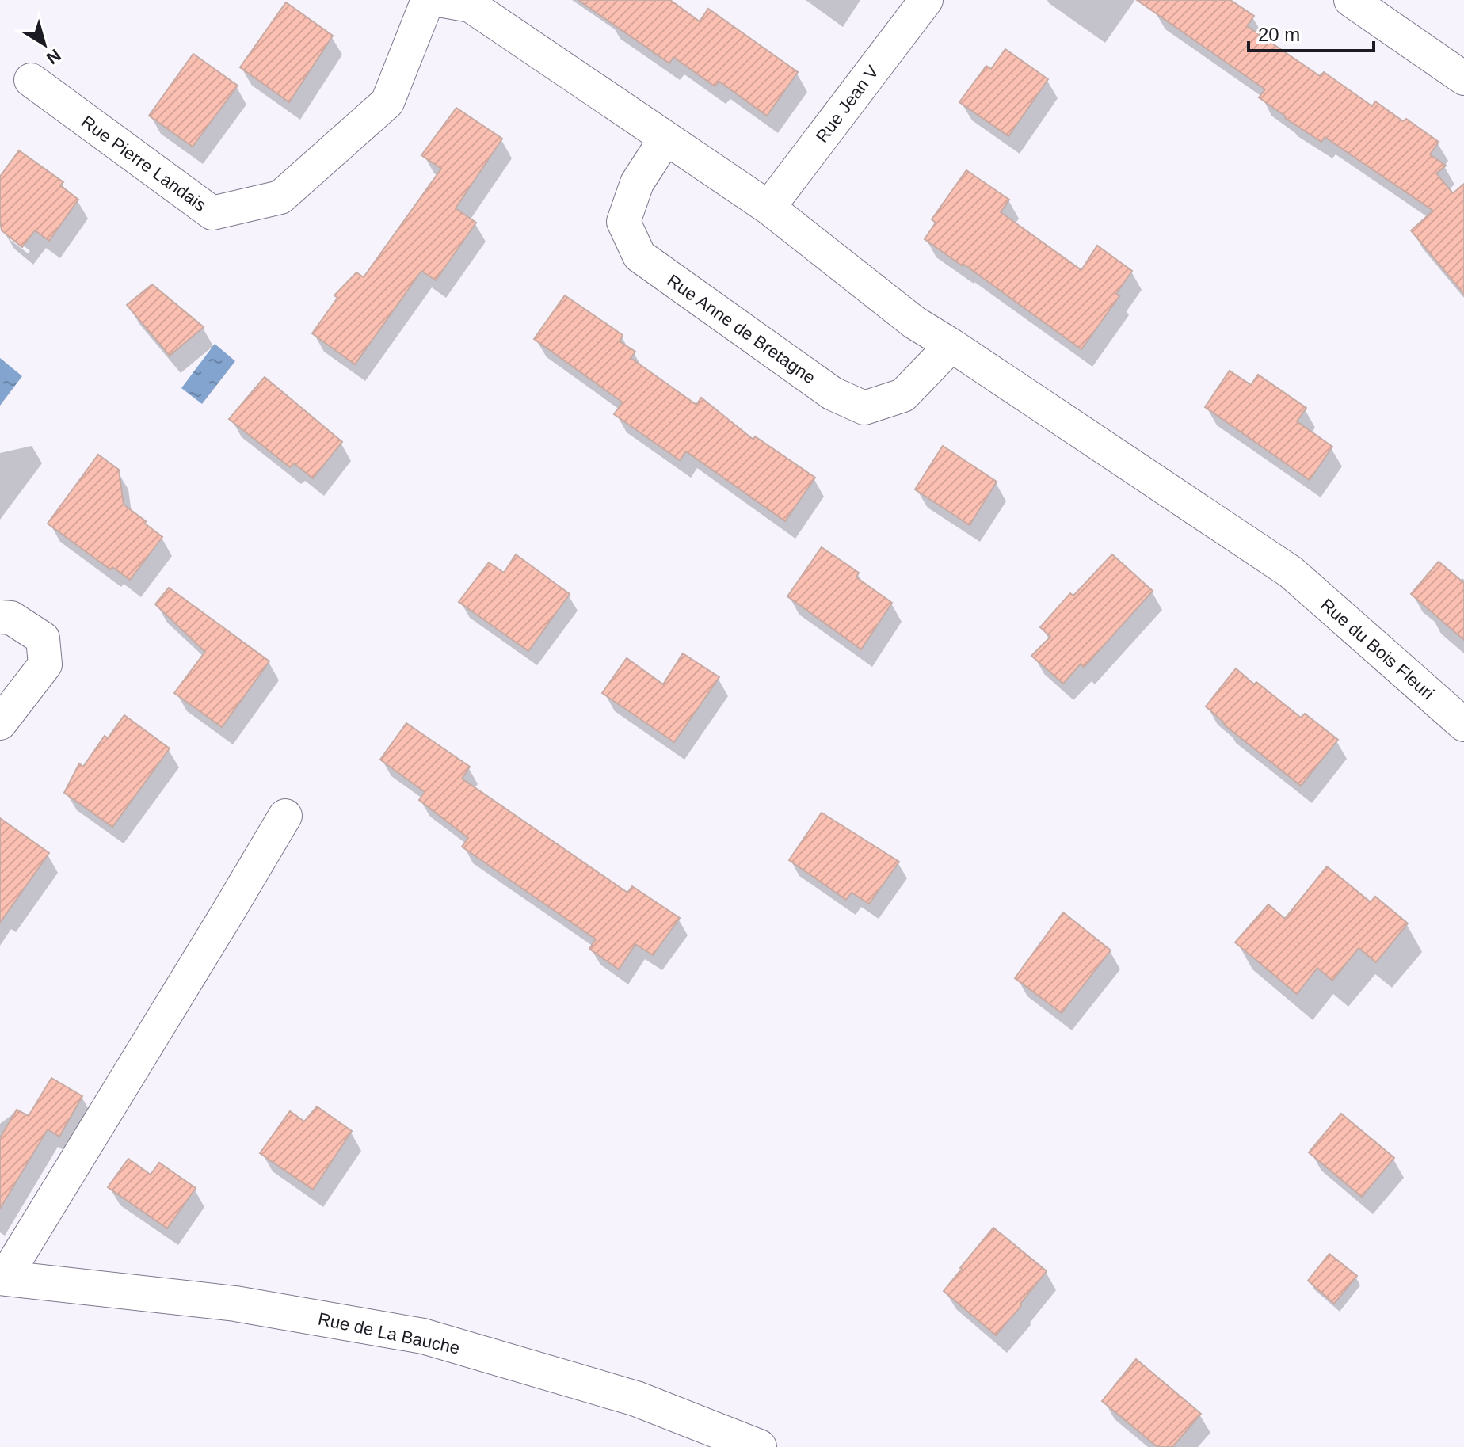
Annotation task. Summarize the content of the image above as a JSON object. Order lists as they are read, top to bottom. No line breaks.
{"streets":{"street":["Rue Jean V","Rue Pierre Landais","Rue Anne de Bretagne","Rue du Bois Fleuri","Rue de La Bauche"]},"crossings":[["Rue Anne de Bretagne","Rue du Bois Fleuri"]],"scale_bar":"20 m","north":"bottom right"}
